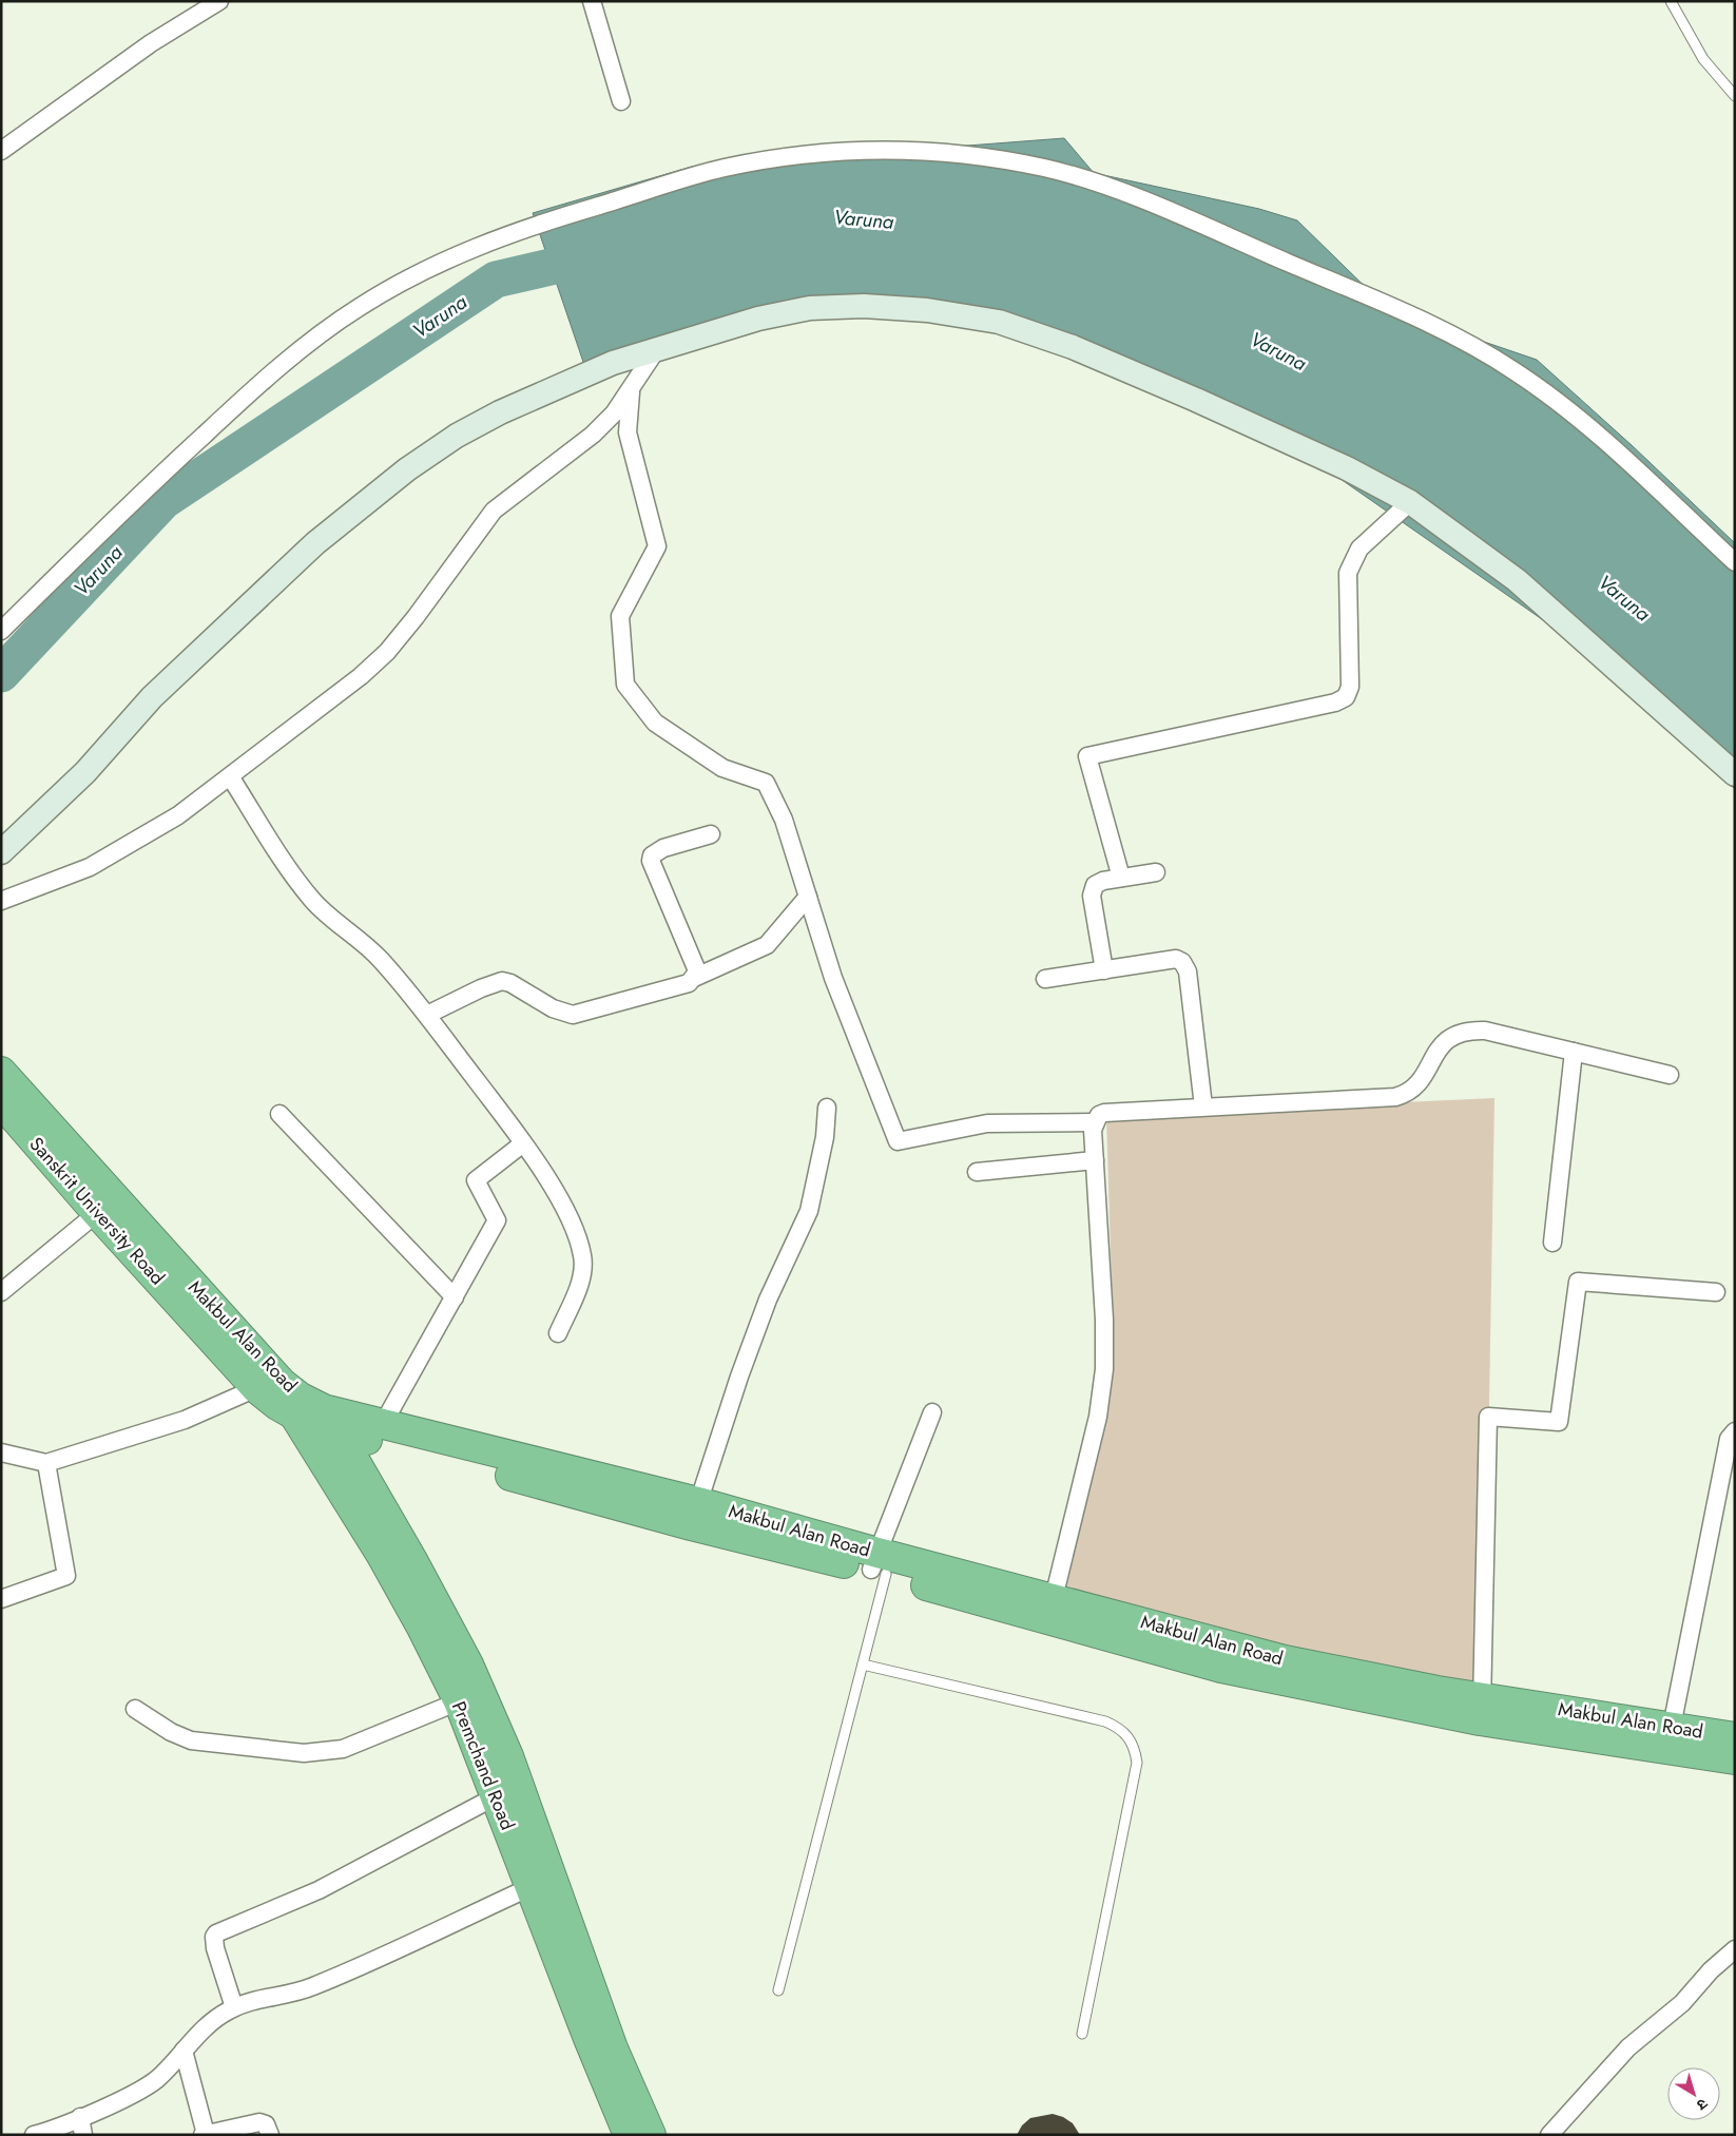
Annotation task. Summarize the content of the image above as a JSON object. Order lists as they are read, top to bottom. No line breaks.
{"streets":{"highway":["Sanskrit University Road","Makbul Alan Road","Premchand Road"]},"crossings":[["Sanskrit University Road","Makbul Alan Road"],["Makbul Alan Road","Premchand Road"]],"water":["Varuna"],"north":"bottom right"}
